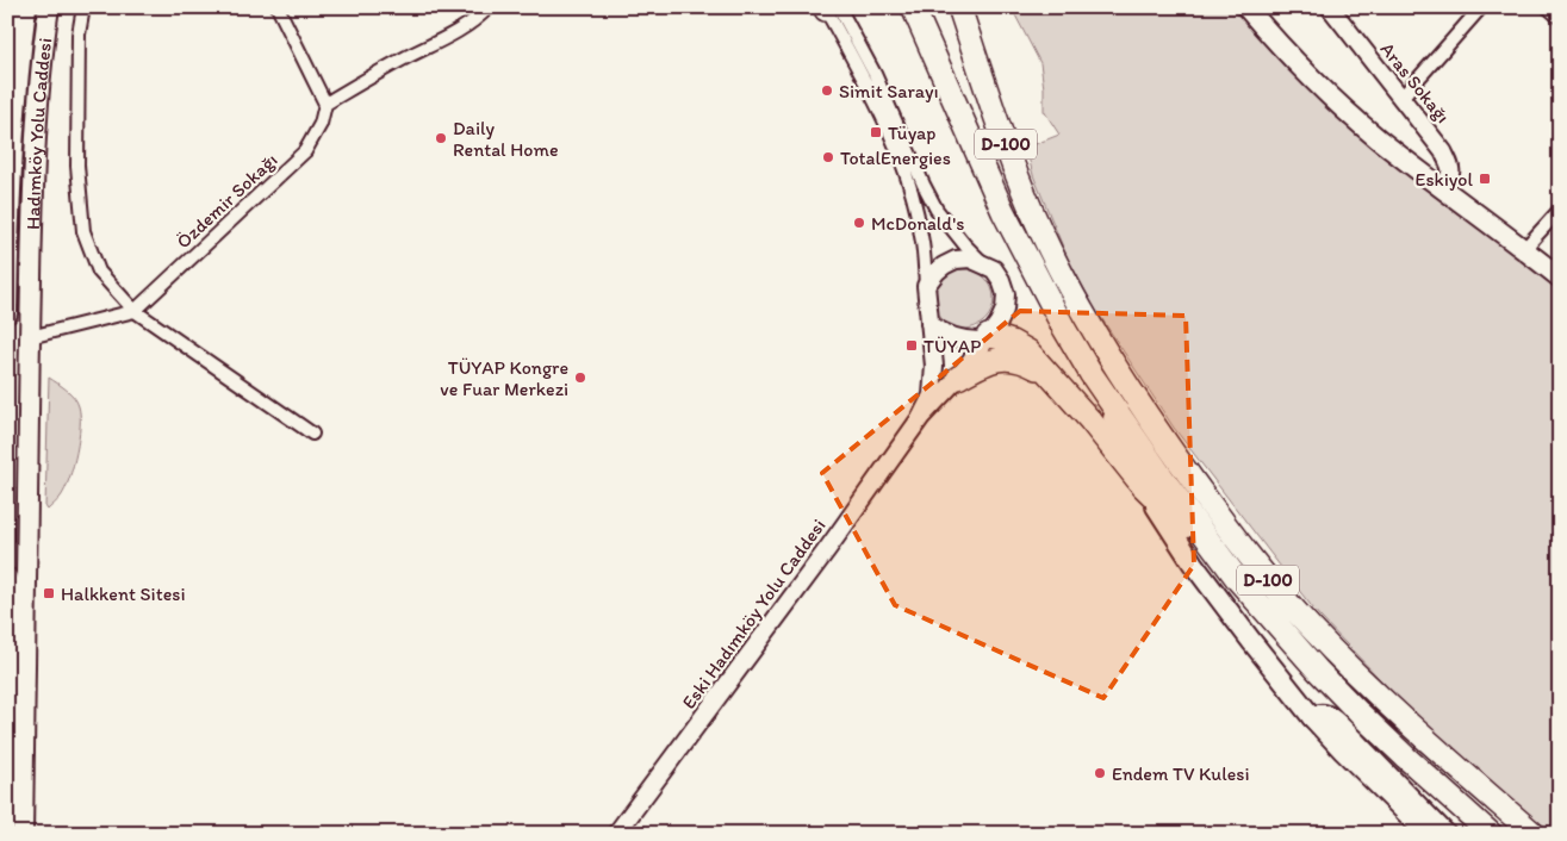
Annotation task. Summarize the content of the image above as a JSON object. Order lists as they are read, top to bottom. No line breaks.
{"streets":{"highway":["D-100"],"main road":["Hadımköy Yolu Caddesi"],"street":["Aras Sokağı","Özdemir Sokağı","Eski Hadımköy Yolu Caddesi"]},"crossings":[["Hadımköy Yolu Caddesi","Özdemir Sokağı"]],"places":{"other":["Simit Sarayı","Daily Rental Home","TotalEnergies","McDonald's","TÜYAP Kongre ve Fuar Merkezi","Endem TV Kulesi"],"transit":["Tüyap","Eskiyol","TÜYAP","Halkkent Sitesi"]}}
